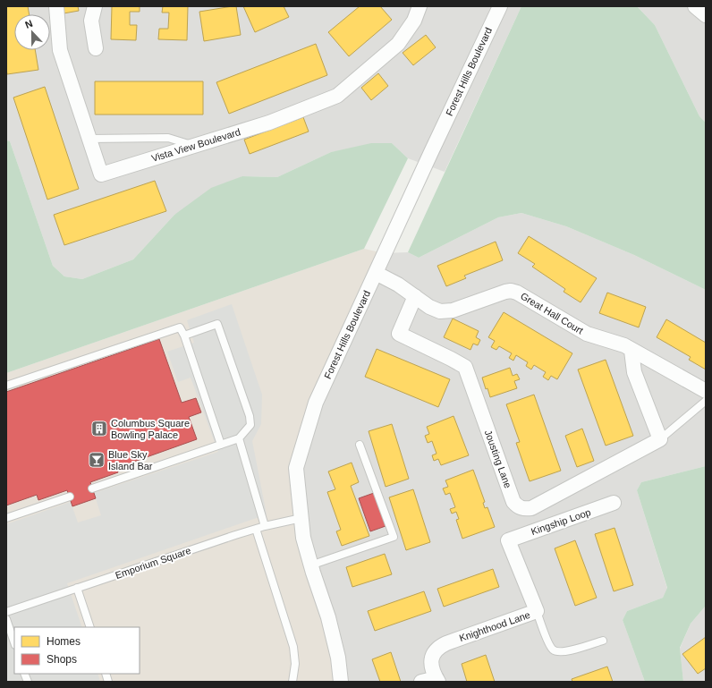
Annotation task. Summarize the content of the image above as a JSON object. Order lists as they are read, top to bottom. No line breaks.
{"streets":{"street":["Forest Hills Boulevard","Vista View Boulevard","Great Hall Court","Jousting Lane","Kingship Loop","Knighthood Lane"],"lane":["Emporium Square"]},"crossings":[["Forest Hills Boulevard","Great Hall Court"],["Forest Hills Boulevard","Emporium Square"],["Great Hall Court","Jousting Lane"],["Kingship Loop","Knighthood Lane"]],"places":{"building":["Columbus Square Bowling Palace"],"bar":["Blue Sky Island Bar"]},"legend":["Homes","Shops"],"north":"top"}
